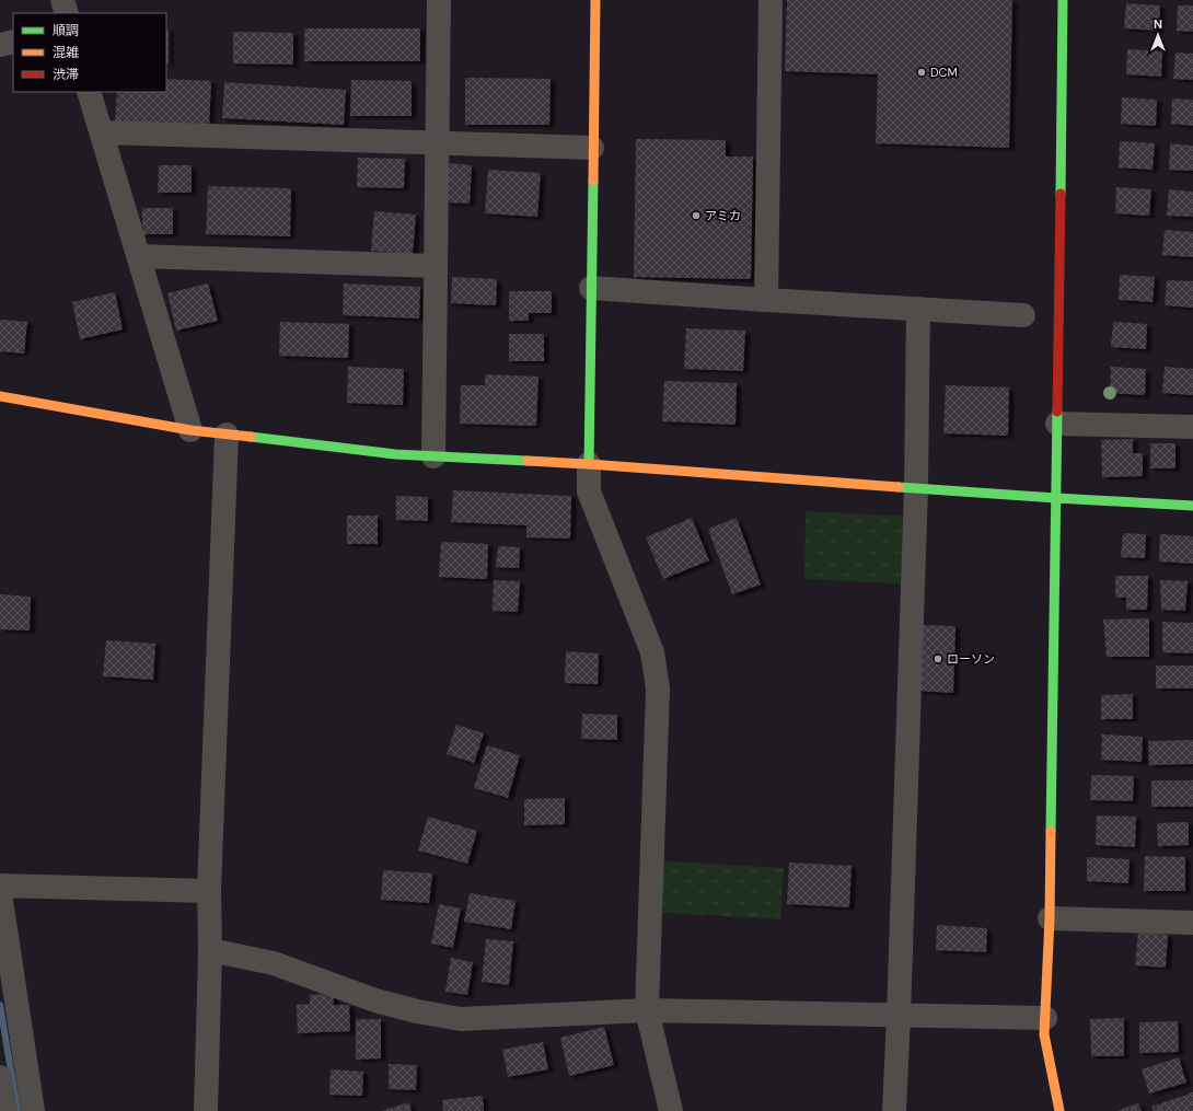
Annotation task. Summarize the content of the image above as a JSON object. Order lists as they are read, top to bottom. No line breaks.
{"places":["DCM","アミカ","ローソン"],"legend":["順調","混雑","渋滞"],"north":"top"}
